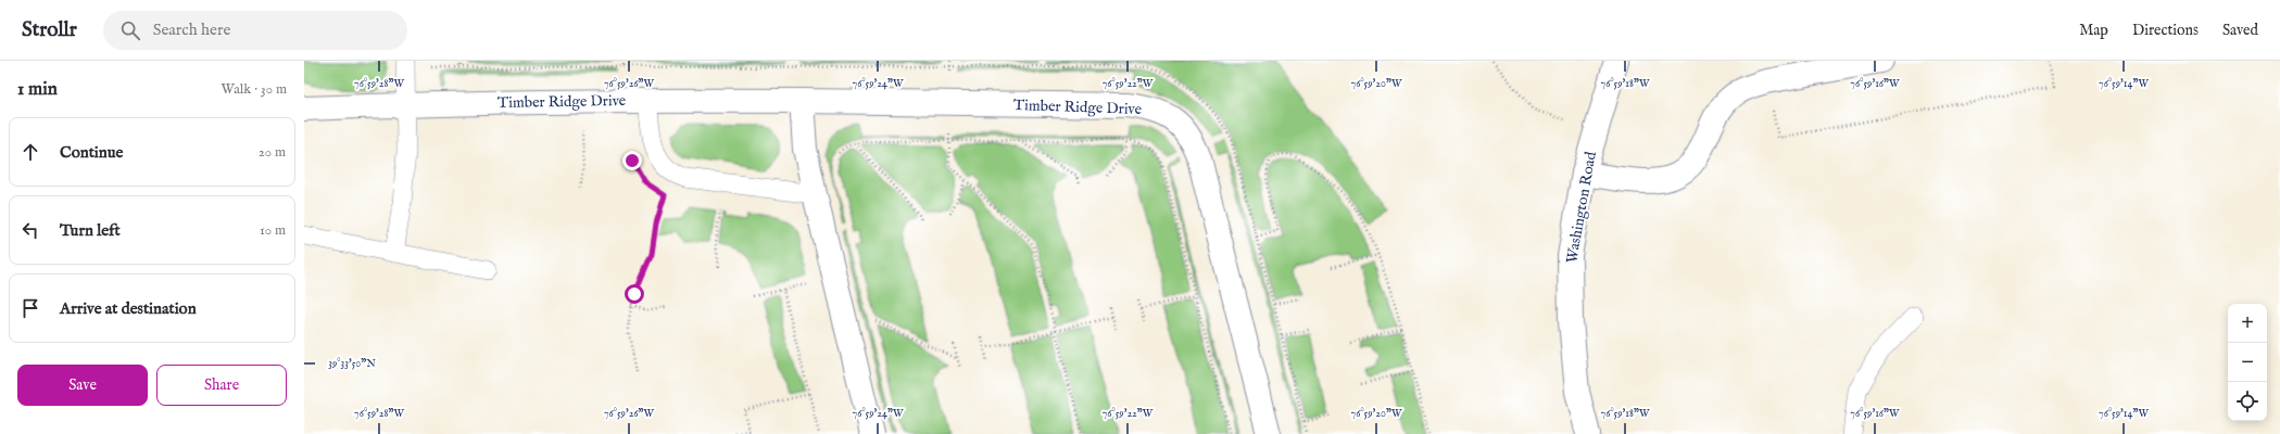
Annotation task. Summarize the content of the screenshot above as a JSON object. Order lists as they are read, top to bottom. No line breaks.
{"streets":{"street":["Timber Ridge Drive","Washington Road"]},"page":{"header":"Strollr","search":"Search here","nav":["Map","Directions","Saved"],"heading":["1 min","Walk · 30 m"],"list":[["Continue","20 m"],["Turn left","10 m"],"Arrive at destination"],"map_buttons":["+","−"],"buttons":["Save","Share"]},"coordinates":["76°59'28\"W","76°59'26\"W","76°59'24\"W","76°59'22\"W","76°59'20\"W","76°59'18\"W","76°59'16\"W","76°59'14\"W","39°33'50\"N"]}
